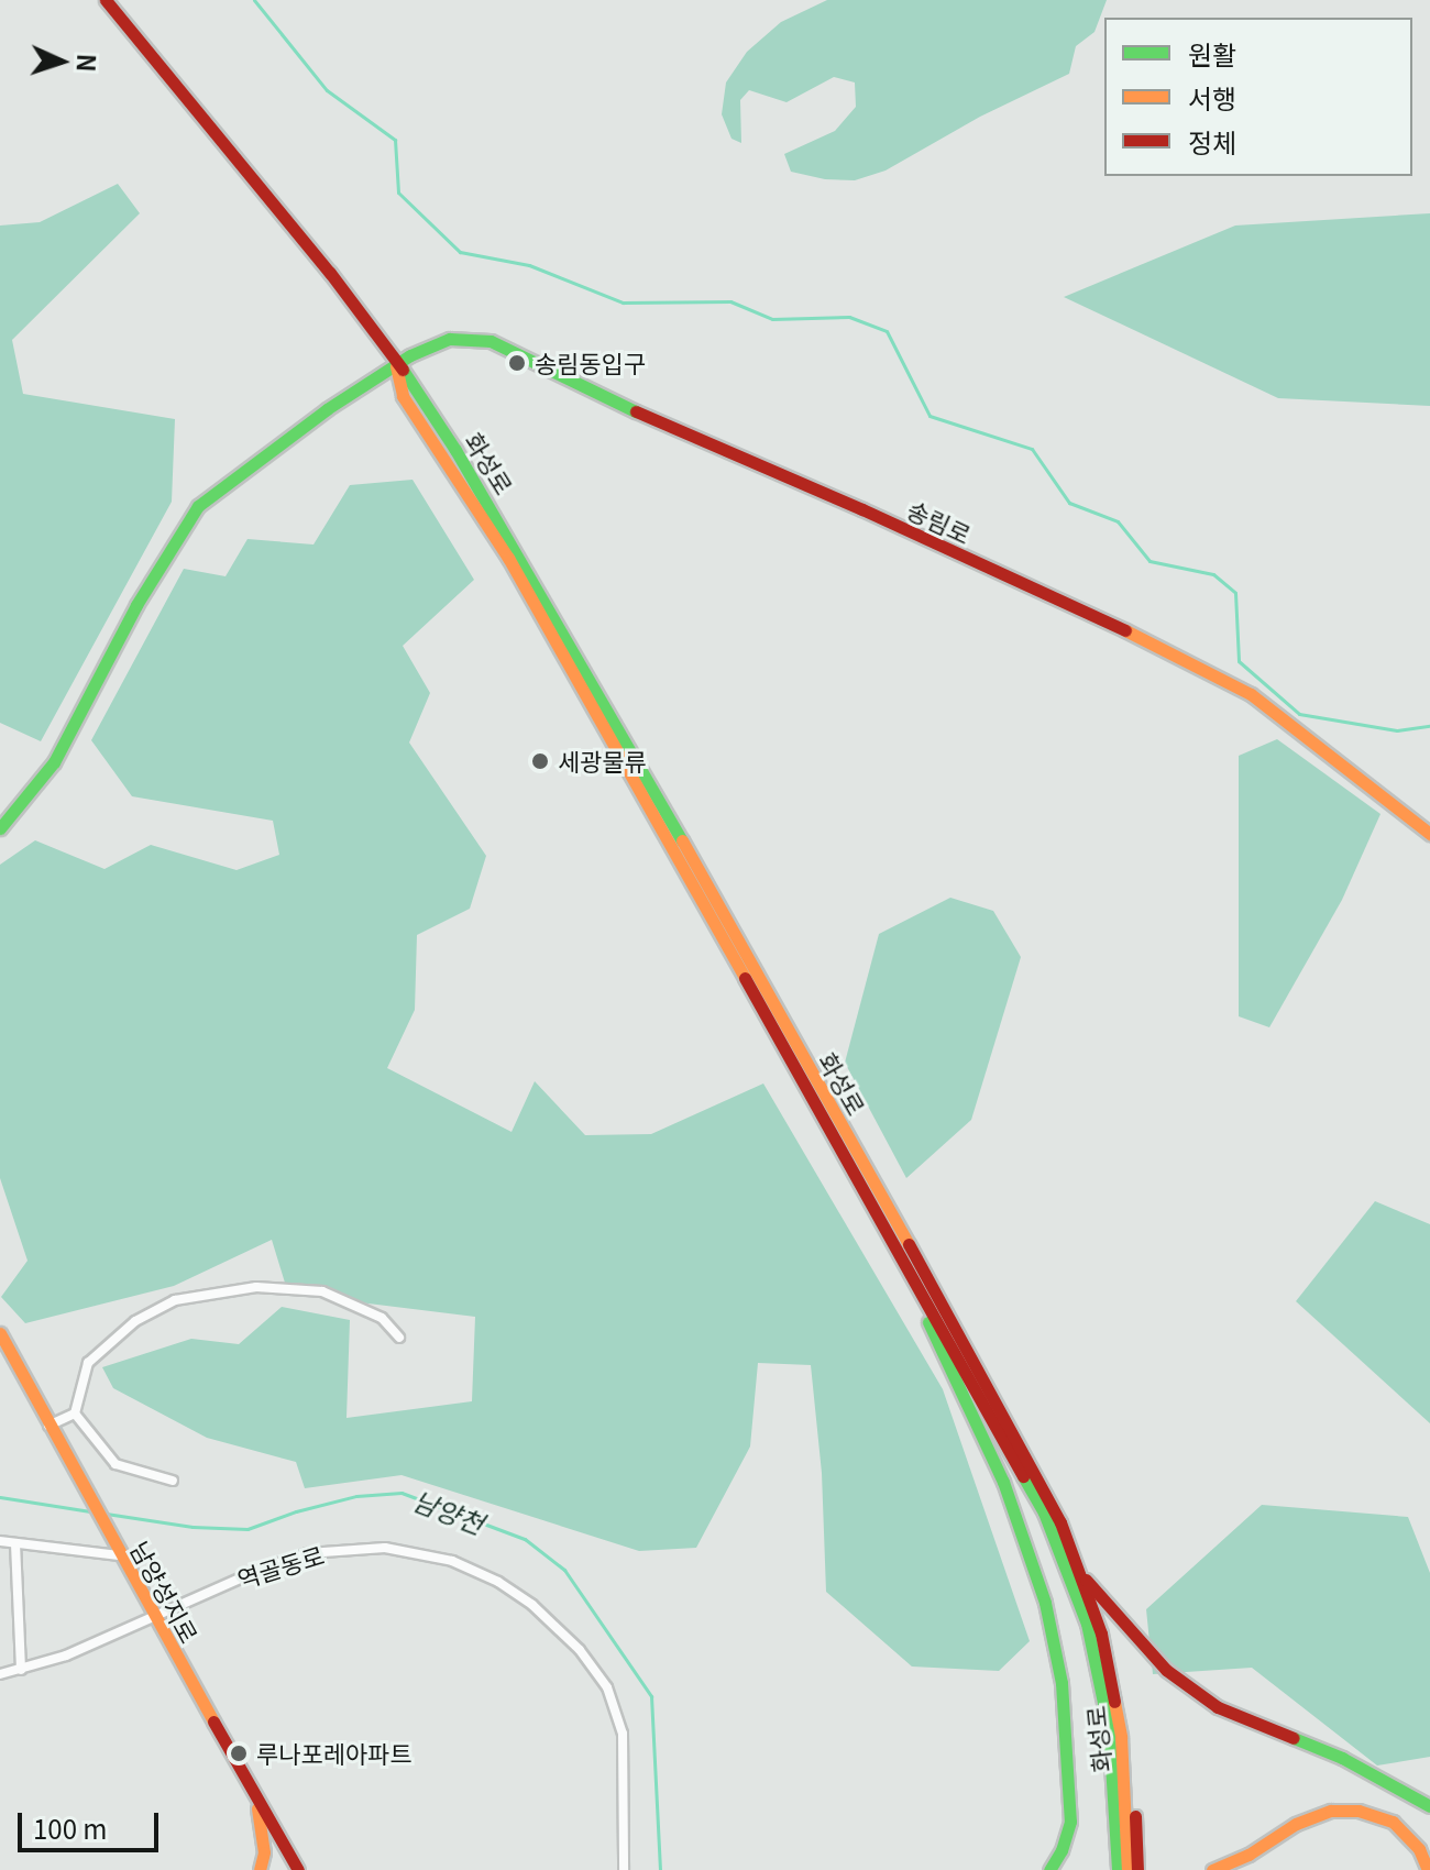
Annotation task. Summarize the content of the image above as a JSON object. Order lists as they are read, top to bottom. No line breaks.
{"streets":{"main road":["화성로","송림로","남양성지로"],"street":["역골동로"]},"crossings":[["화성로","송림로"],["역골동로","남양성지로"]],"water":["남양천"],"places":["송림동입구","세광물류","루나포레아파트"],"legend":["원활","서행","정체"],"scale_bar":"100 m","north":"right"}
